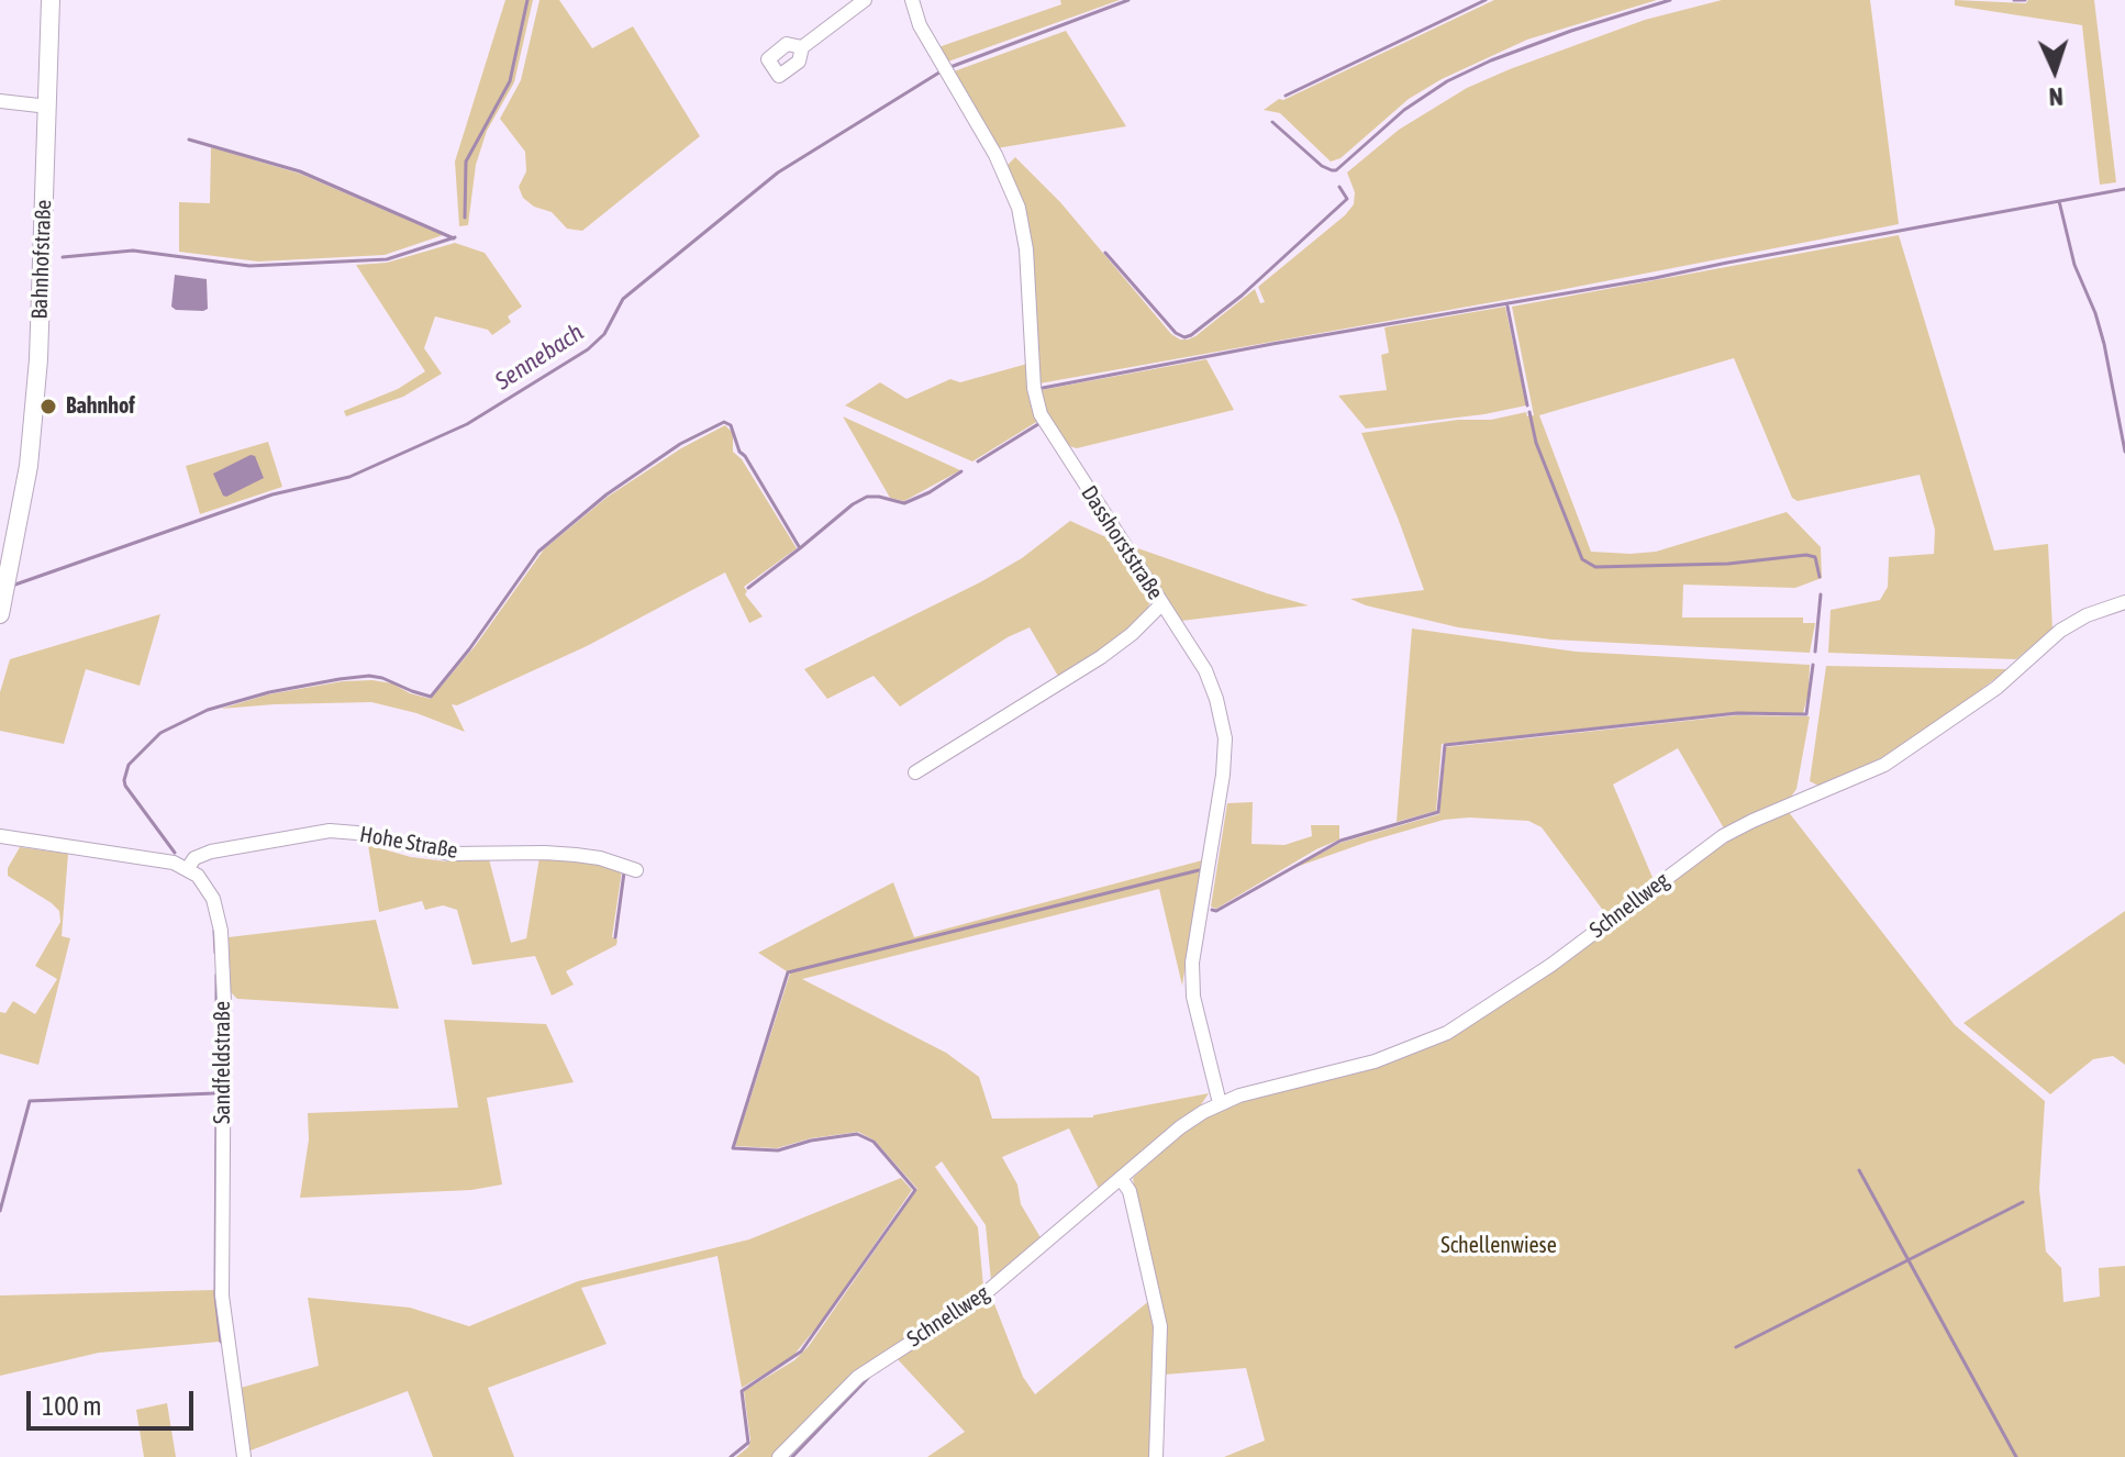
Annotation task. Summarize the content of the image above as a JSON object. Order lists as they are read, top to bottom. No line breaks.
{"streets":{"main road":["Bahnhofstraße"],"street":["Dasshorststraße","Hohe Straße","Schnellweg","Sandfeldstraße"]},"crossings":[["Dasshorststraße","Schnellweg"],["Hohe Straße","Sandfeldstraße"]],"water":["Sennebach"],"parks":["Schellenwiese"],"places":["Bahnhof"],"scale_bar":"100 m","north":"bottom"}
